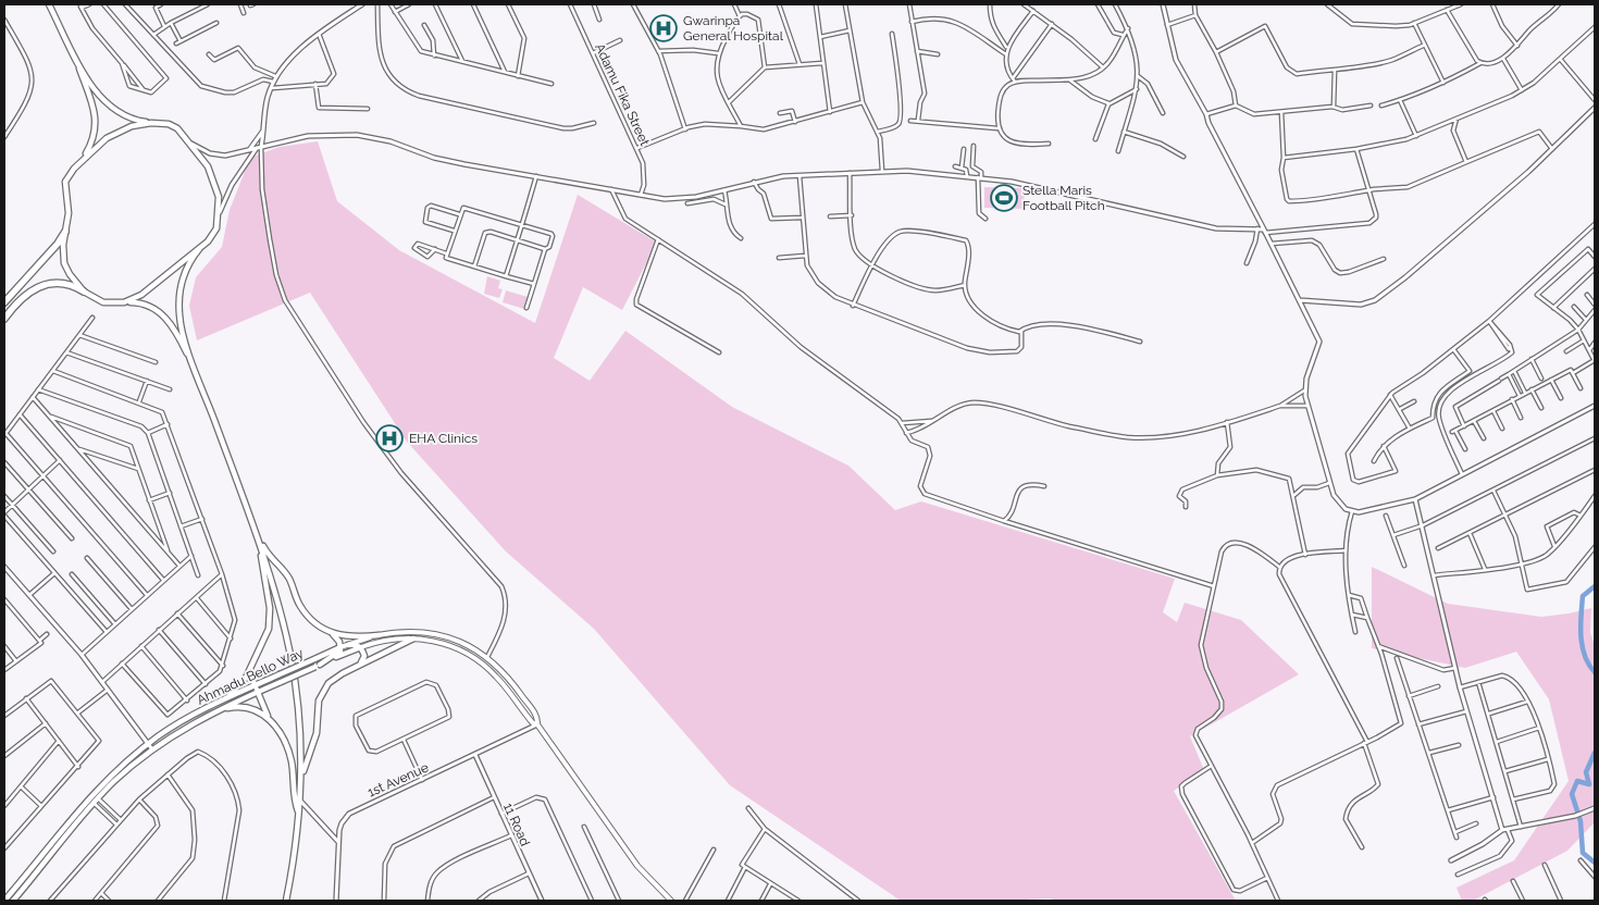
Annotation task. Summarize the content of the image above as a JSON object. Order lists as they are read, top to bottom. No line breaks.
{"streets":{"main road":["Ahmadu Bello Way"],"street":["Adamu Fika Street","1st Avenue","11 Road"]},"crossings":[["Ahmadu Bello Way","1st Avenue"],["1st Avenue","11 Road"]],"places":{"hospital":["Gwarinpa General Hospital","EHA Clinics"],"sports":["Stella Maris Football Pitch"]}}
